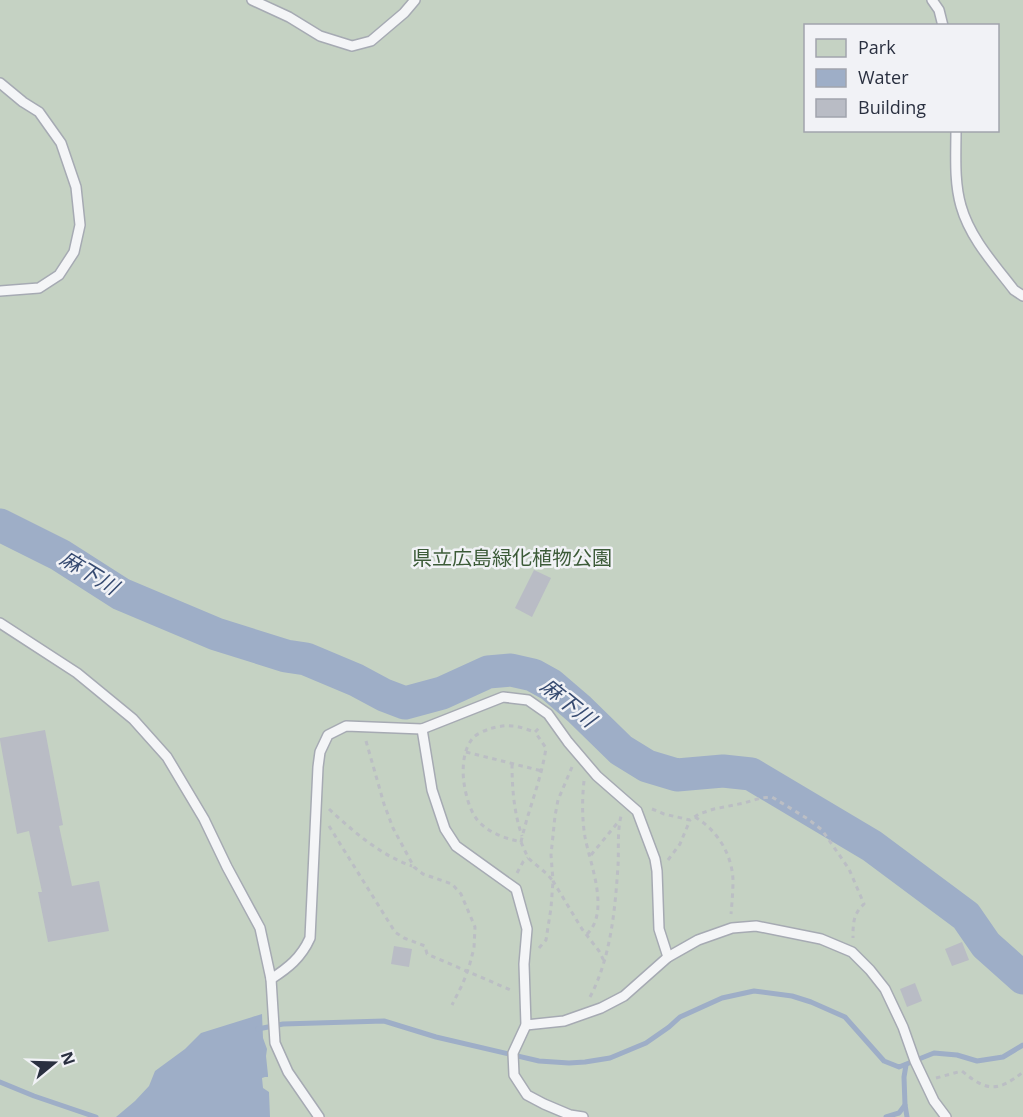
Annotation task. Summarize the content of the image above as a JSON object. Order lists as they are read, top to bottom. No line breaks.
{"water":["麻下川"],"parks":["県立広島緑化植物公園"],"legend":["Park","Water","Building"],"north":"right"}
